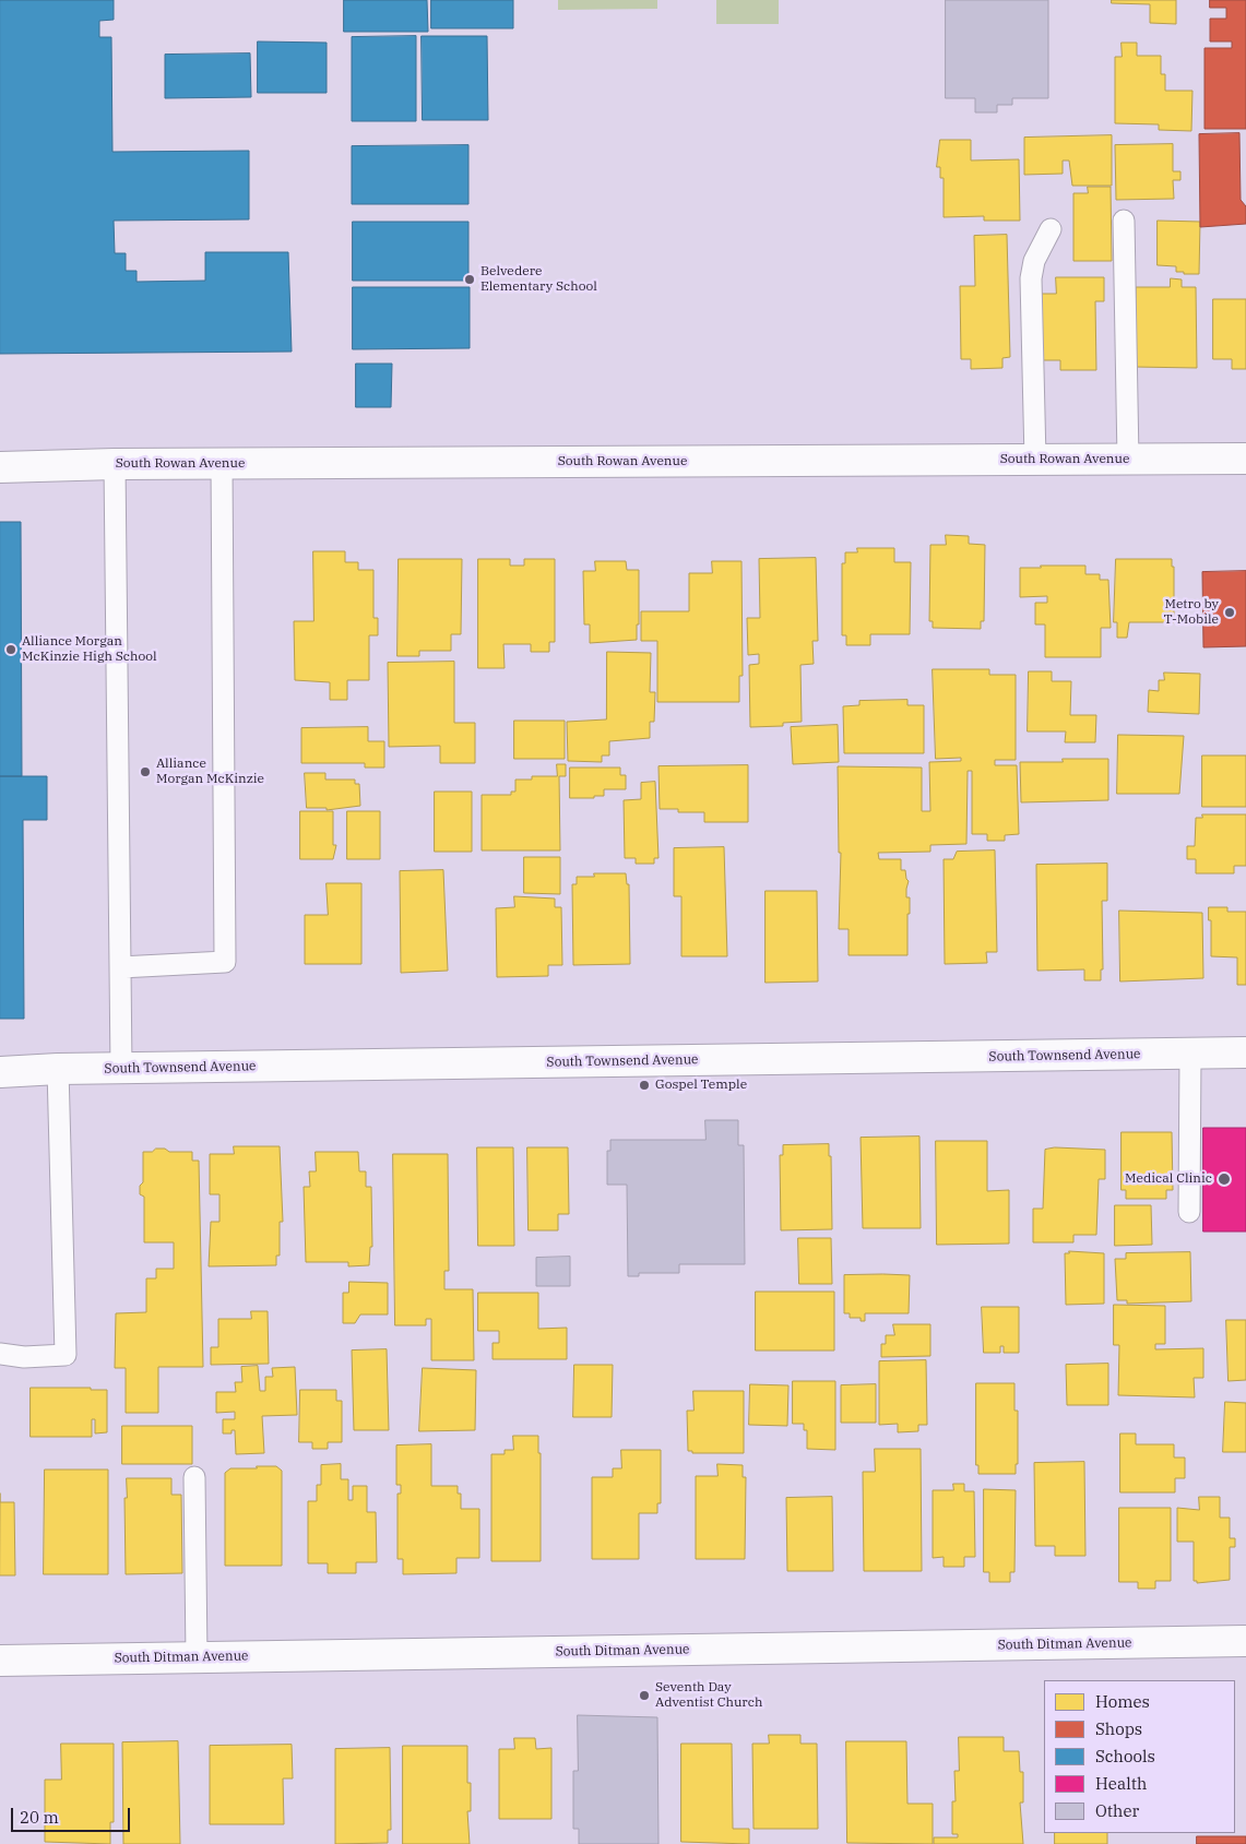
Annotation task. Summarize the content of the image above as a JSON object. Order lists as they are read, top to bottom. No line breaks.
{"streets":{"street":["South Rowan Avenue","South Townsend Avenue","South Ditman Avenue"]},"places":["Belvedere Elementary School","Metro by T-Mobile","Alliance Morgan McKinzie High School","Alliance Morgan McKinzie","Gospel Temple","Medical Clinic","Seventh Day Adventist Church"],"legend":["Homes","Shops","Schools","Health","Other"],"scale_bar":"20 m"}
